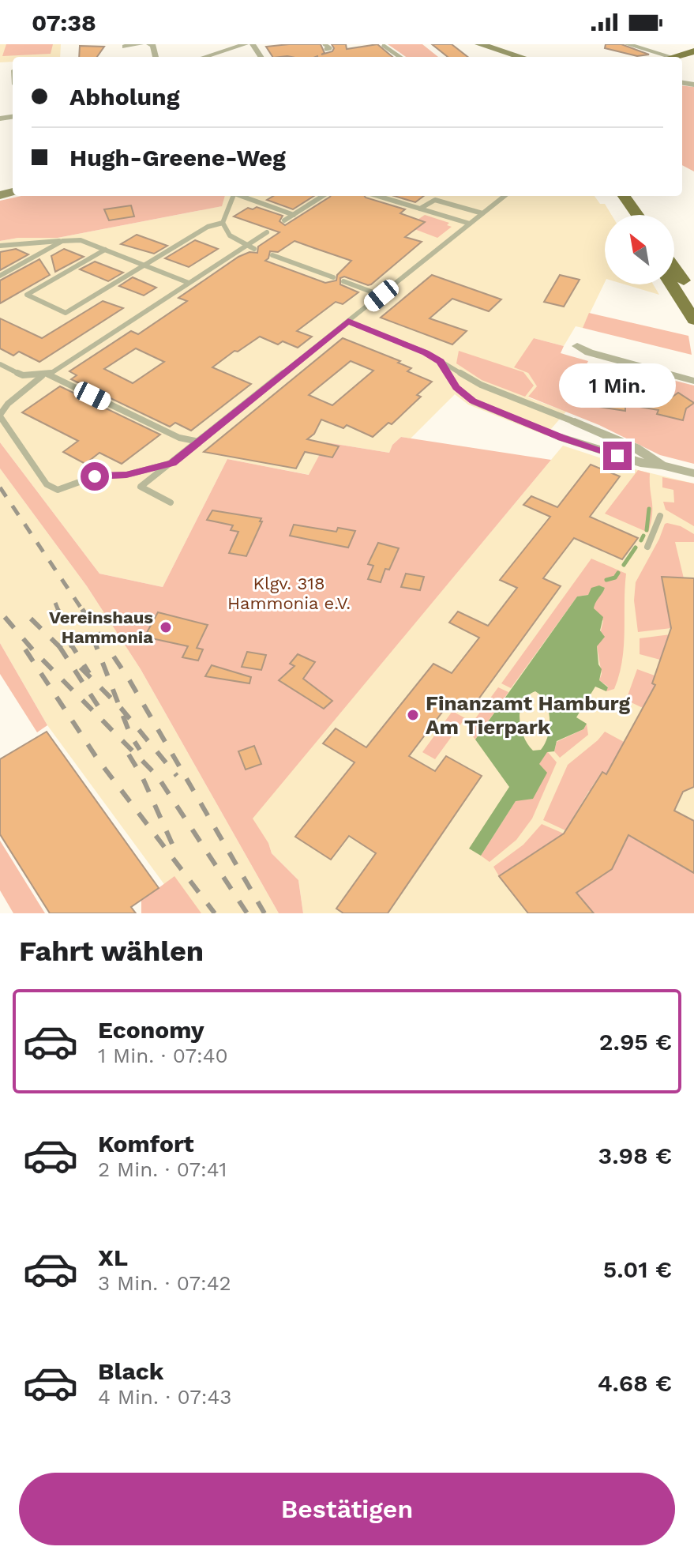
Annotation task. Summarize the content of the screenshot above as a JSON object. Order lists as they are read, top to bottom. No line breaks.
{"parks":["Klgv. 318 Hammonia e.V."],"places":["Vereinshaus Hammonia","Finanzamt Hamburg Am Tierpark"],"north":"top left","page":{"status":"07:38","banner":["Abholung","Hugh-Greene-Weg"],"bubble":"1 Min.","heading":"Fahrt wählen","list":[{"name":"Economy","note":"1 Min. · 07:40","value":"2.95 €"},{"name":"Komfort","note":"2 Min. · 07:41","value":"3.98 €"},{"name":"XL","note":"3 Min. · 07:42","value":"5.01 €"},{"name":"Black","note":"4 Min. · 07:43","value":"4.68 €"}],"buttons":"Bestätigen"}}
